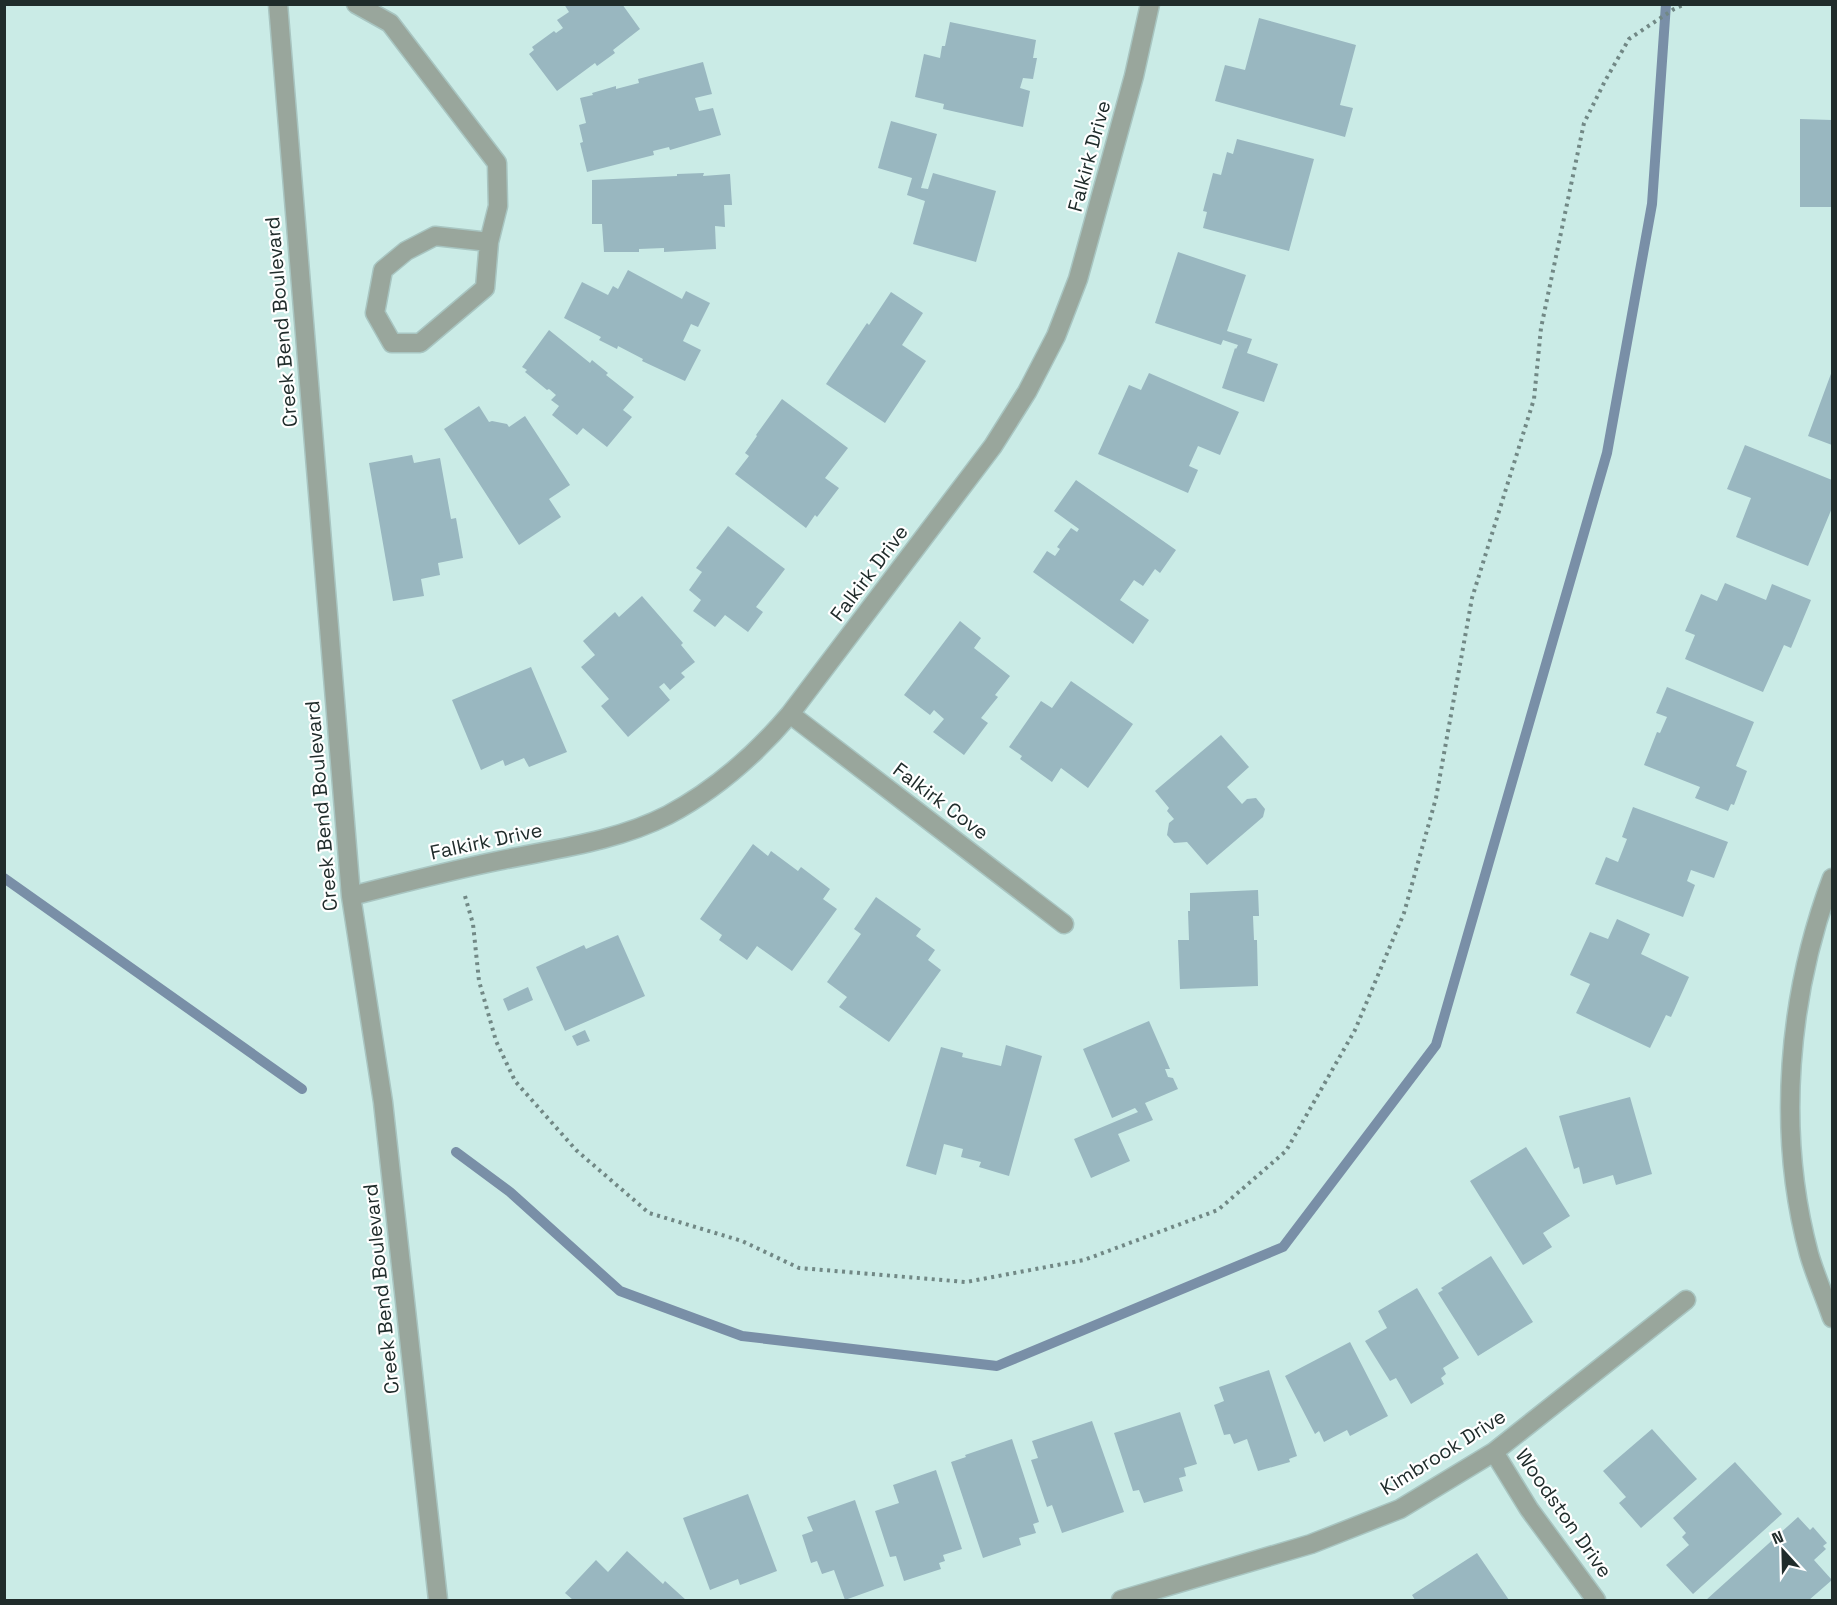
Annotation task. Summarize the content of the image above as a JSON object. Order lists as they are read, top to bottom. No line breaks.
{"streets":{"street":["Falkirk Drive","Creek Bend Boulevard","Falkirk Cove","Kimbrook Drive","Woodston Drive"]},"crossings":[["Falkirk Drive","Creek Bend Boulevard"],["Falkirk Drive","Falkirk Cove"],["Kimbrook Drive","Woodston Drive"]],"north":"top"}
